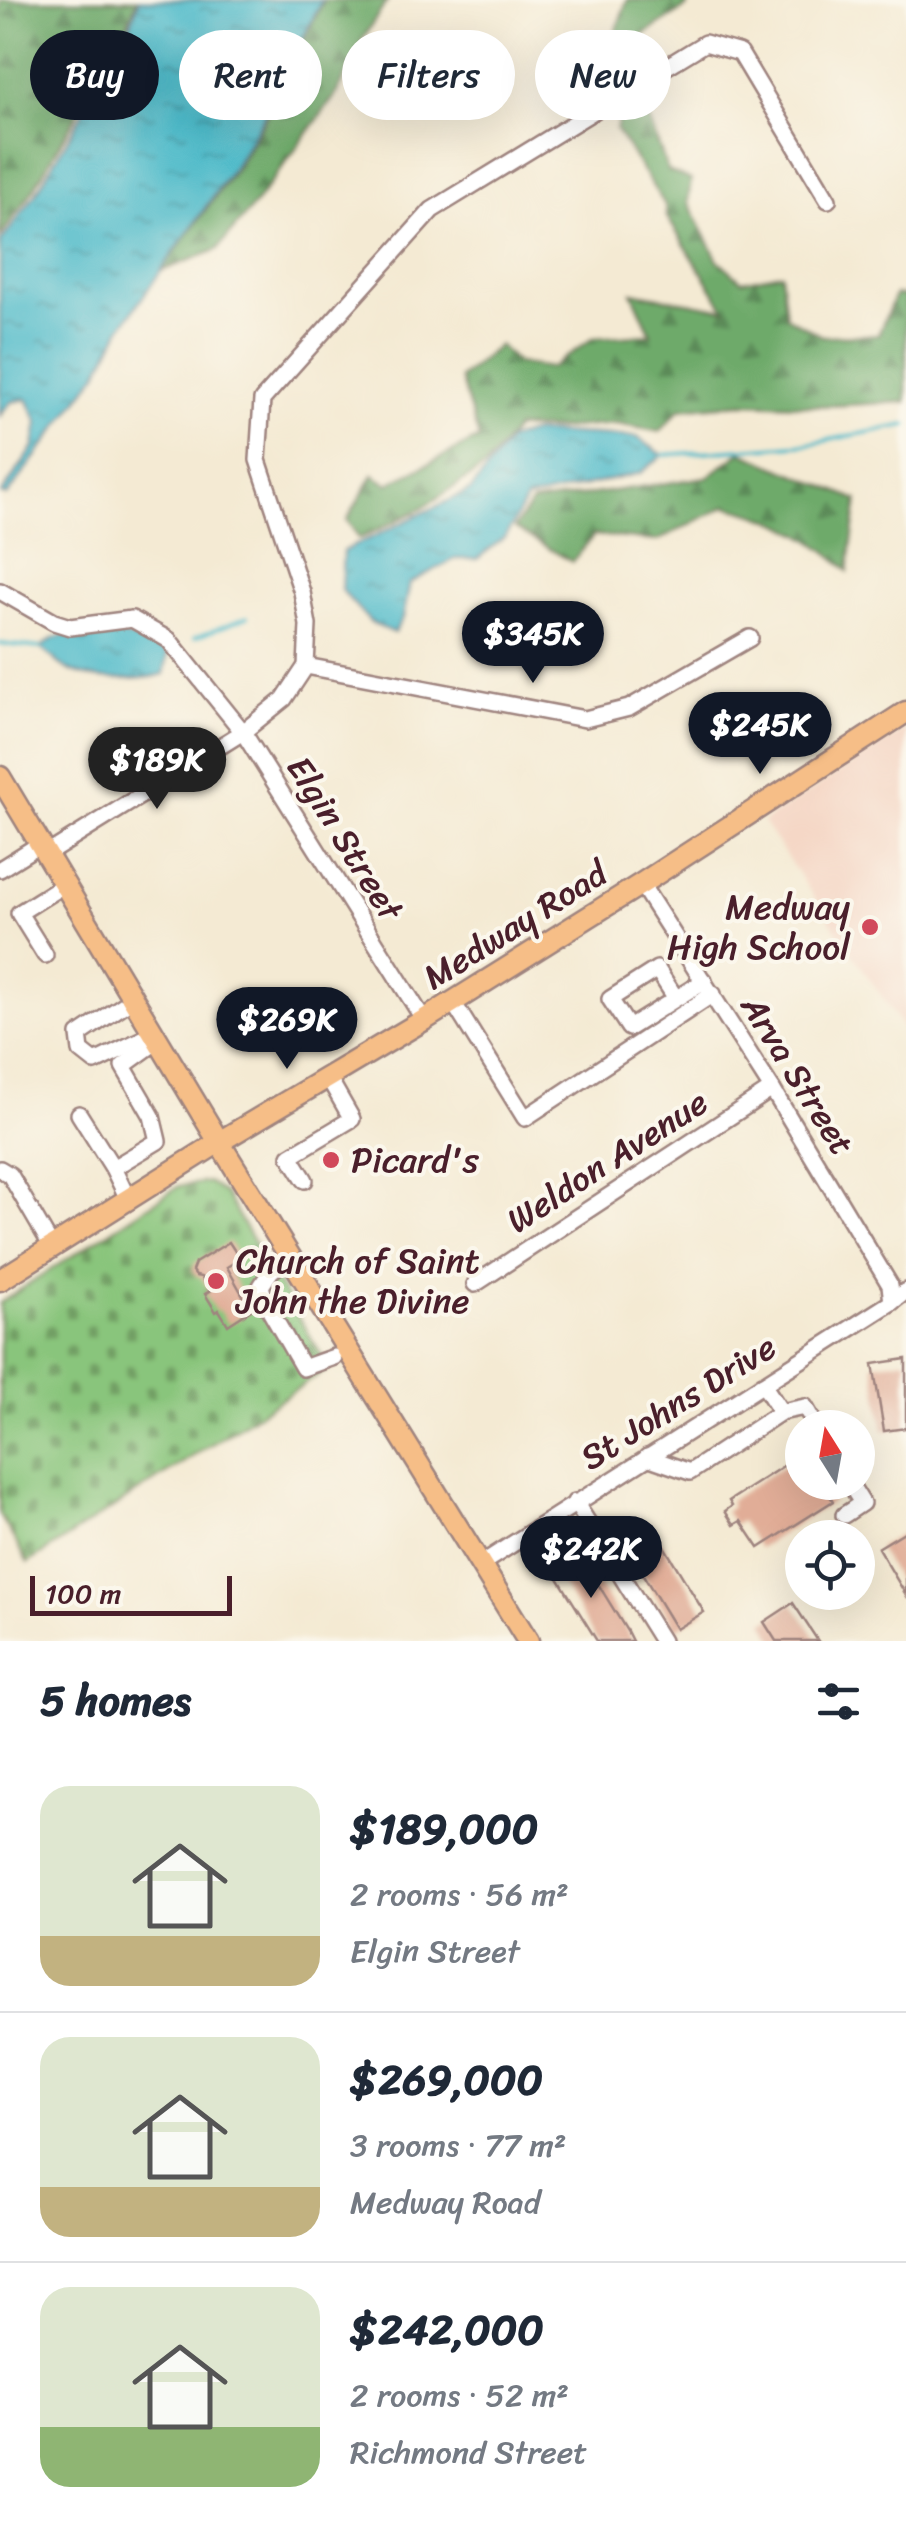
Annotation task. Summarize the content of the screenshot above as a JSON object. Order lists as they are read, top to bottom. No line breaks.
{"streets":{"main road":["Medway Road"],"street":["Elgin Street","Arva Street","Weldon Avenue","St Johns Drive"]},"crossings":[["Elgin Street","Medway Road"],["Medway Road","Arva Street"],["Arva Street","Weldon Avenue"],["Arva Street","St Johns Drive"]],"places":["Medway High School","Picard's","Church of Saint John the Divine"],"scale_bar":"100 m","north":"top","page":{"chip":["Buy","Rent","Filters","New"],"price":["$345K","$245K","$189K","$269K","$242K"],"scale":"100 m","heading":"5 homes","list":[{"name":"$189,000","note":"2 rooms · 56 m² · Elgin Street"},{"name":"$269,000","note":"3 rooms · 77 m² · Medway Road"},{"name":"$242,000","note":"2 rooms · 52 m² · Richmond Street"}]}}
